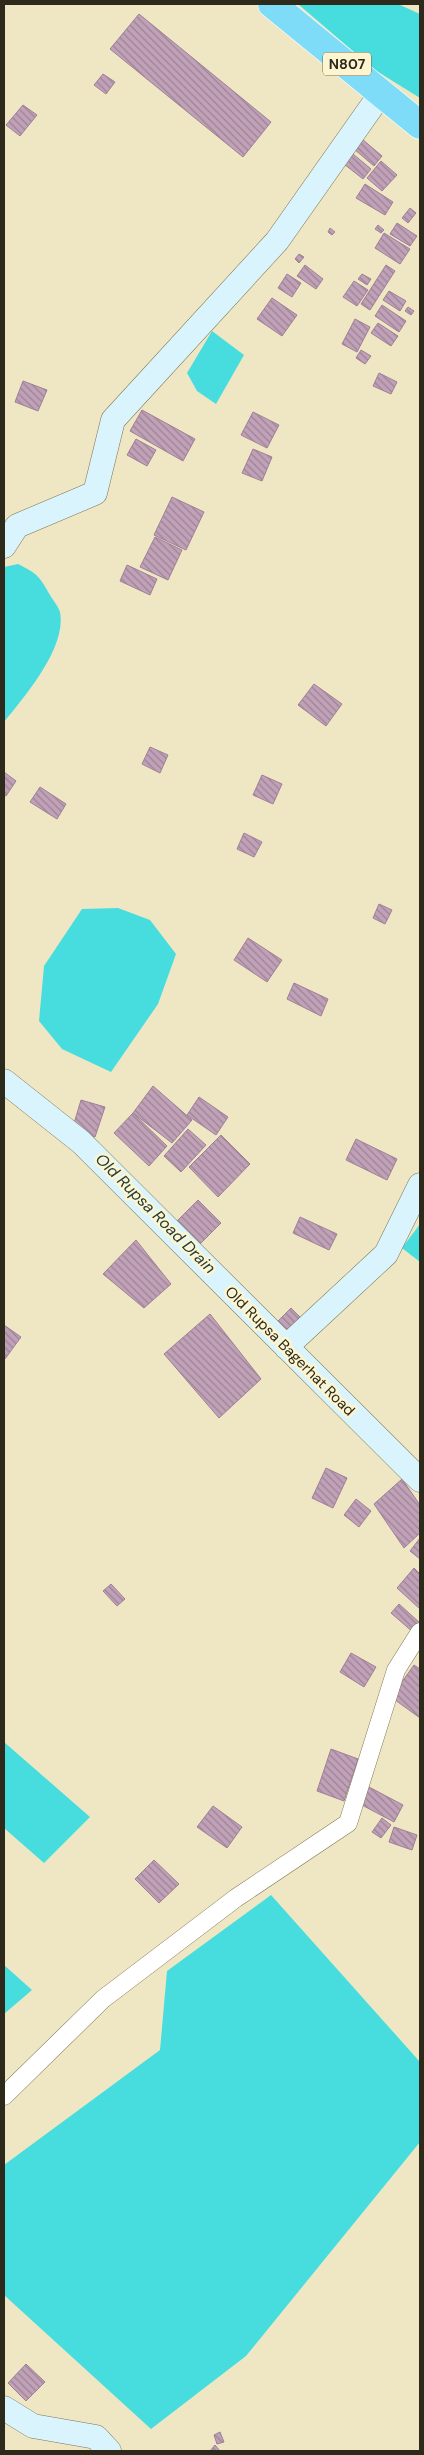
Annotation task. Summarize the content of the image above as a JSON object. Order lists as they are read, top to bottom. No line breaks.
{"streets":{"highway":["N807"],"street":["Old Rupsa Bagerhat Road"]},"water":["Old Rupsa Road Drain"]}
